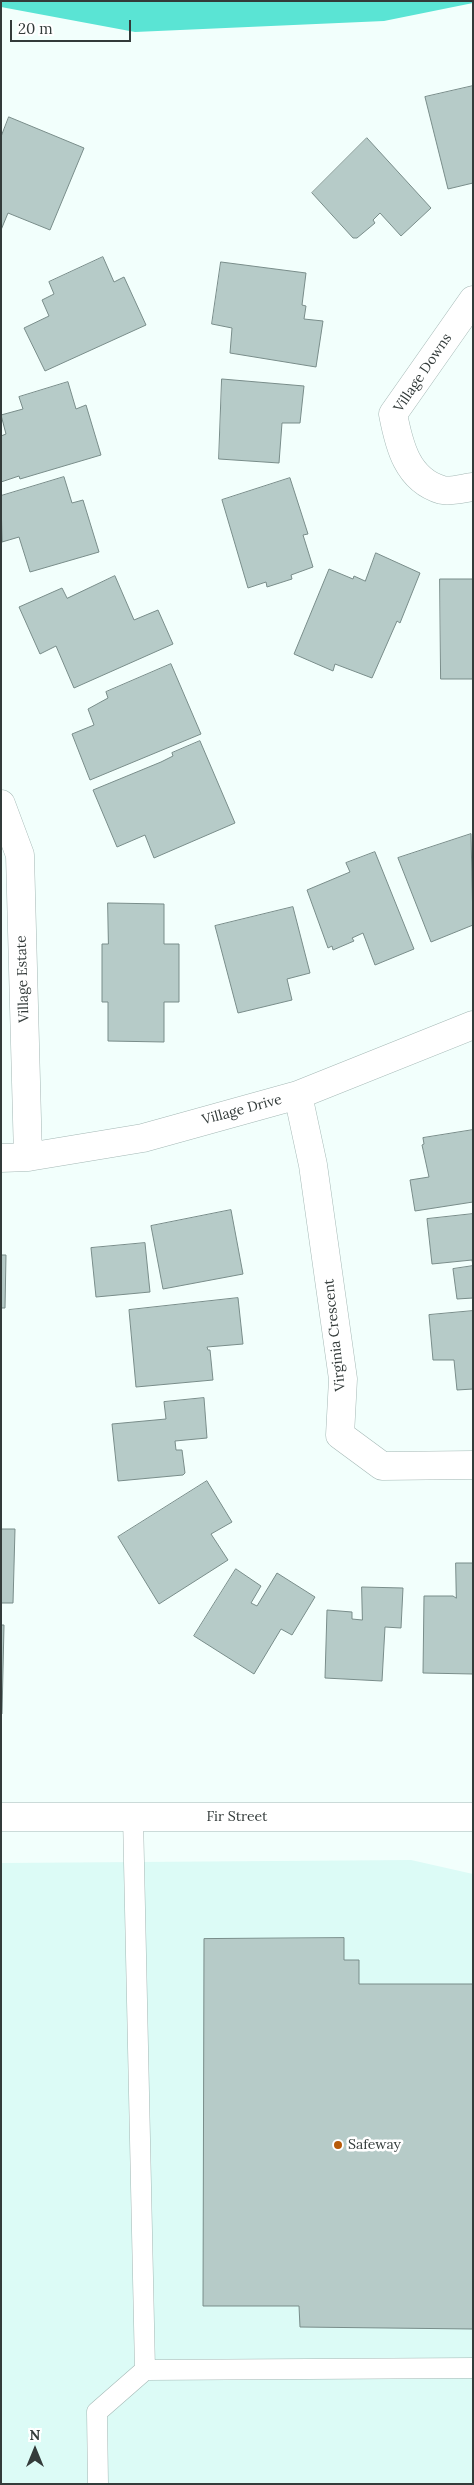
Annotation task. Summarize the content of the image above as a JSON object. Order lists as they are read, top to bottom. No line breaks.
{"streets":{"street":["Village Downs","Village Estate","Village Drive","Virginia Crescent","Fir Street"]},"crossings":[["Village Estate","Village Drive"],["Village Drive","Virginia Crescent"]],"places":["Safeway"],"scale_bar":"20 m","north":"top"}
